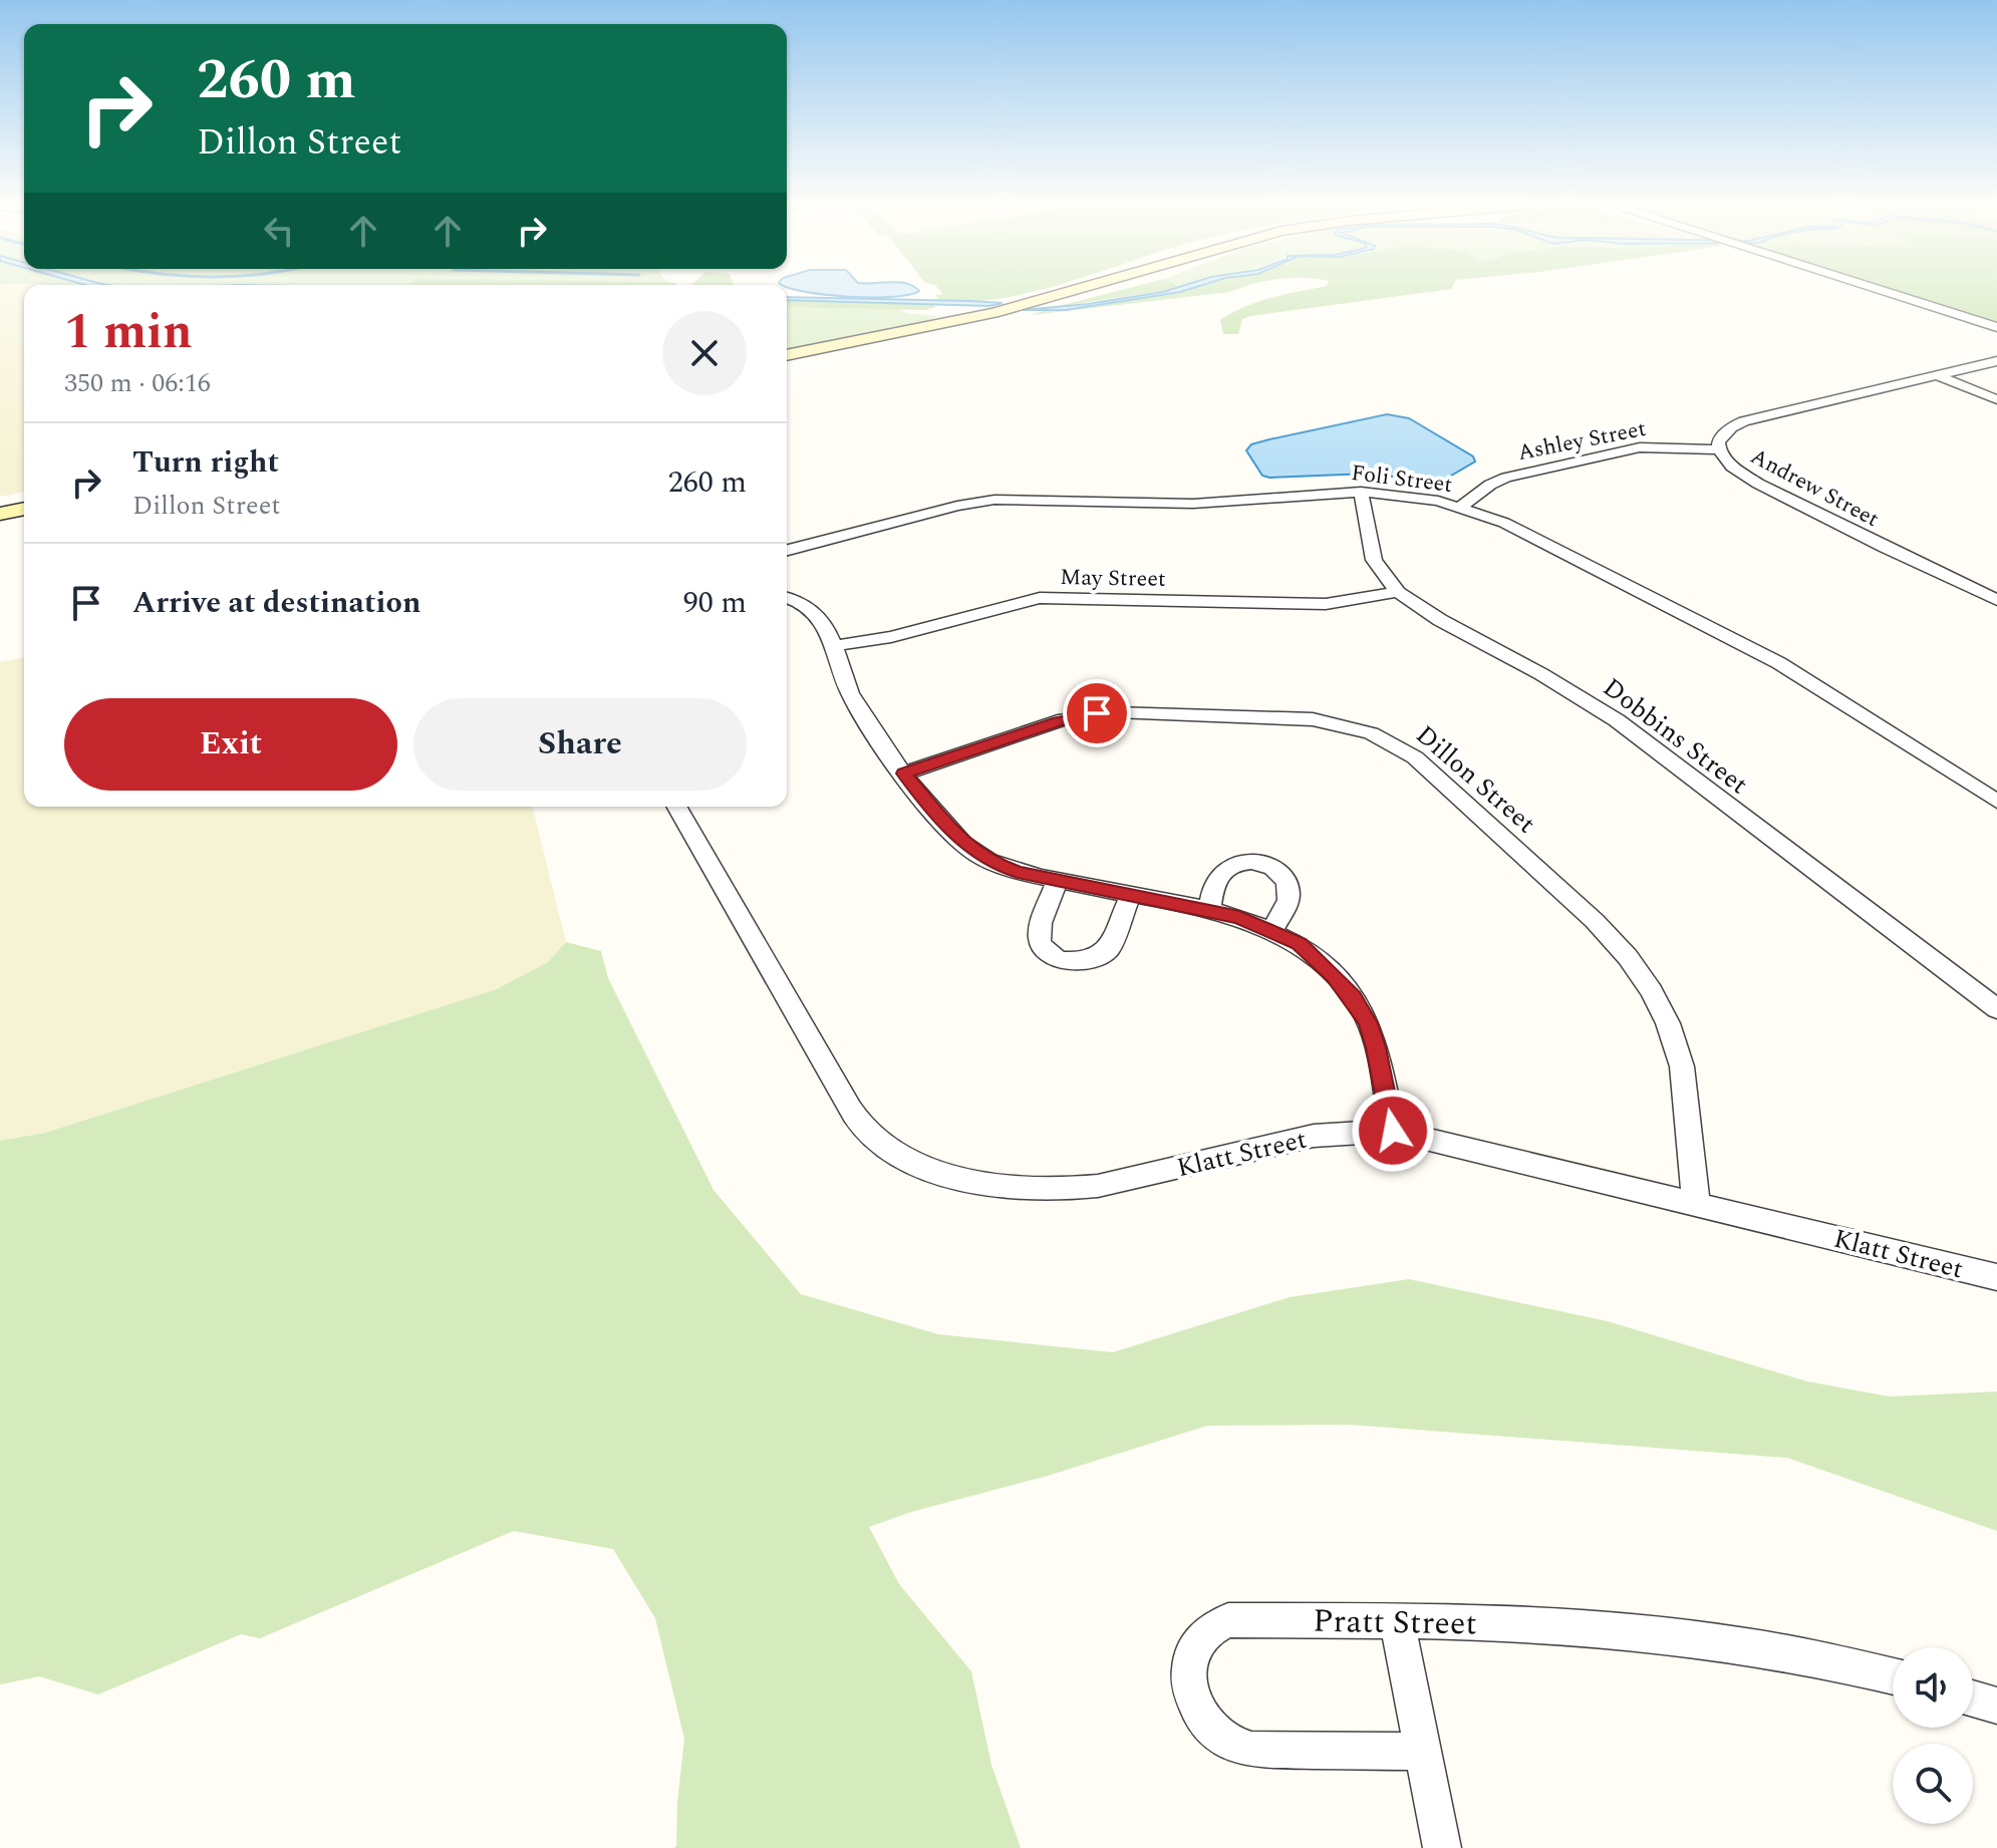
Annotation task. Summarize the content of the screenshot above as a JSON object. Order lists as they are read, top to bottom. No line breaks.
{"streets":{"street":["Ashley Street","Foli Street","Andrew Street","May Street","Dobbins Street","Dillon Street","Klatt Street","Pratt Street"]},"crossings":[["Ashley Street","Foli Street"],["Ashley Street","Andrew Street"],["Foli Street","Dobbins Street"],["May Street","Dobbins Street"],["Dillon Street","Klatt Street"]],"page":{"turn":["260 m","Dillon Street"],"heading":["1 min","350 m · 06:16"],"list":[{"name":"Turn right","note":"Dillon Street","value":"260 m"},{"name":"Arrive at destination","value":"90 m"}],"buttons":["Exit","Share"]}}
